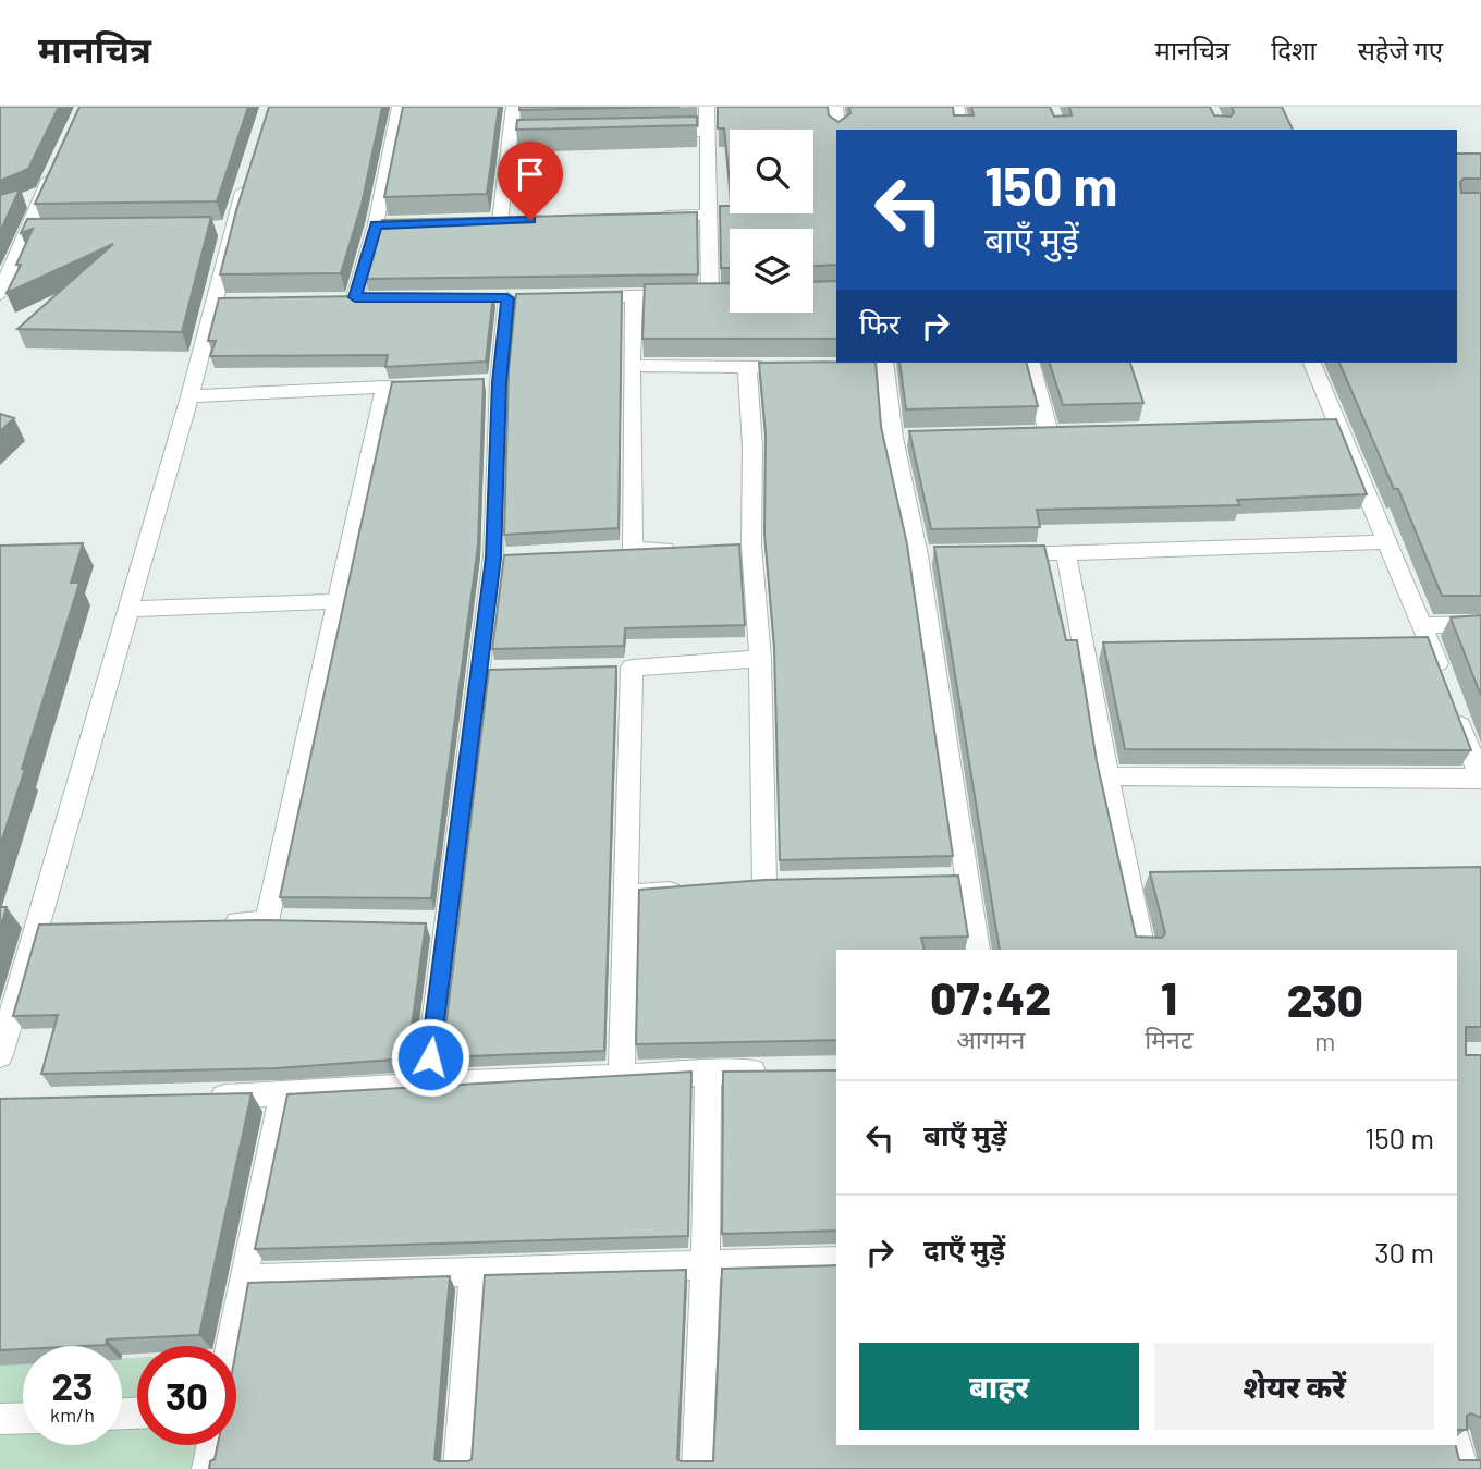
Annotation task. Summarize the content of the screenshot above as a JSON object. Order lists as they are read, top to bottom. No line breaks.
{"page":{"header":"मानचित्र","nav":["मानचित्र","दिशा","सहेजे गए"],"turn":["150 m","बाएँ मुड़ें"],"then":"फिर","eta":["07:42","आगमन","1","मिनट","230","m"],"list":[{"name":"बाएँ मुड़ें","value":"150 m"},{"name":"दाएँ मुड़ें","value":"30 m"}],"buttons":["बाहर","शेयर करें"],"speed":"23 km/h","limit":"30"}}
